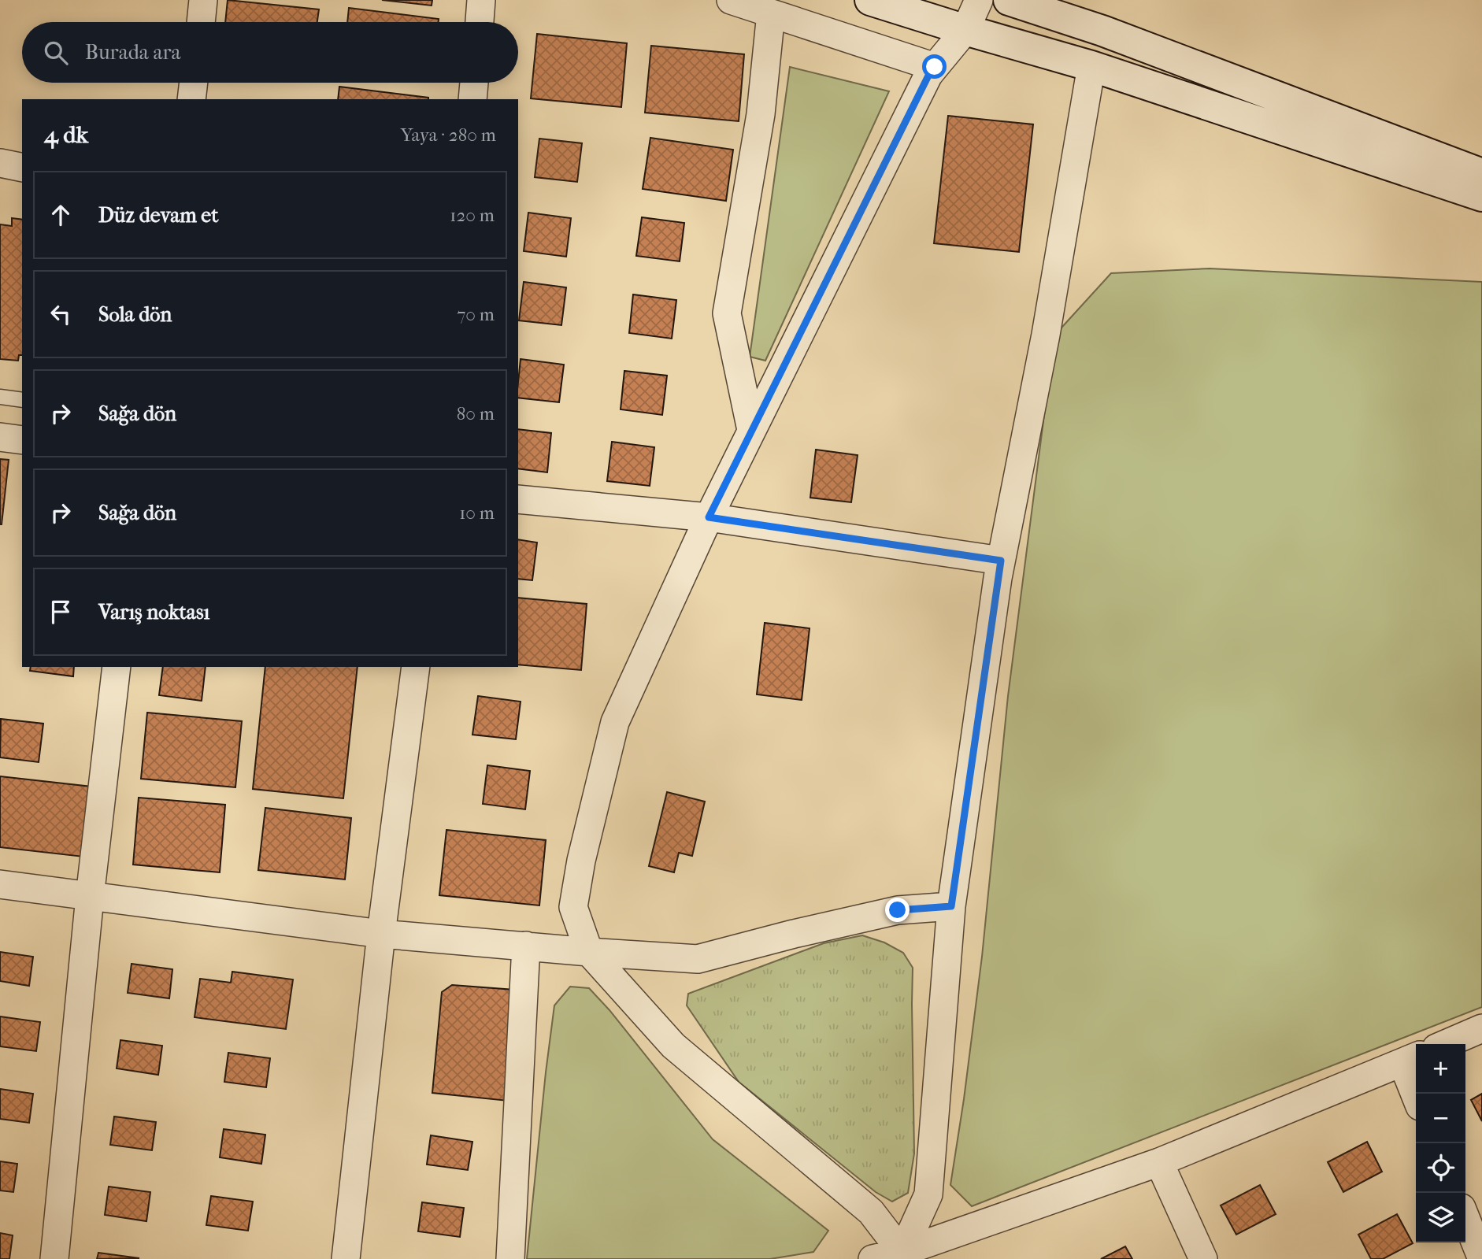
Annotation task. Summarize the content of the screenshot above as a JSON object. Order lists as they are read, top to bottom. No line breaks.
{"page":{"search":"Burada ara","heading":["4 dk","Yaya · 280 m"],"list":[["Düz devam et","120 m"],["Sola dön","70 m"],["Sağa dön","80 m"],["Sağa dön","10 m"],"Varış noktası"],"map_buttons":["+","−"]}}
